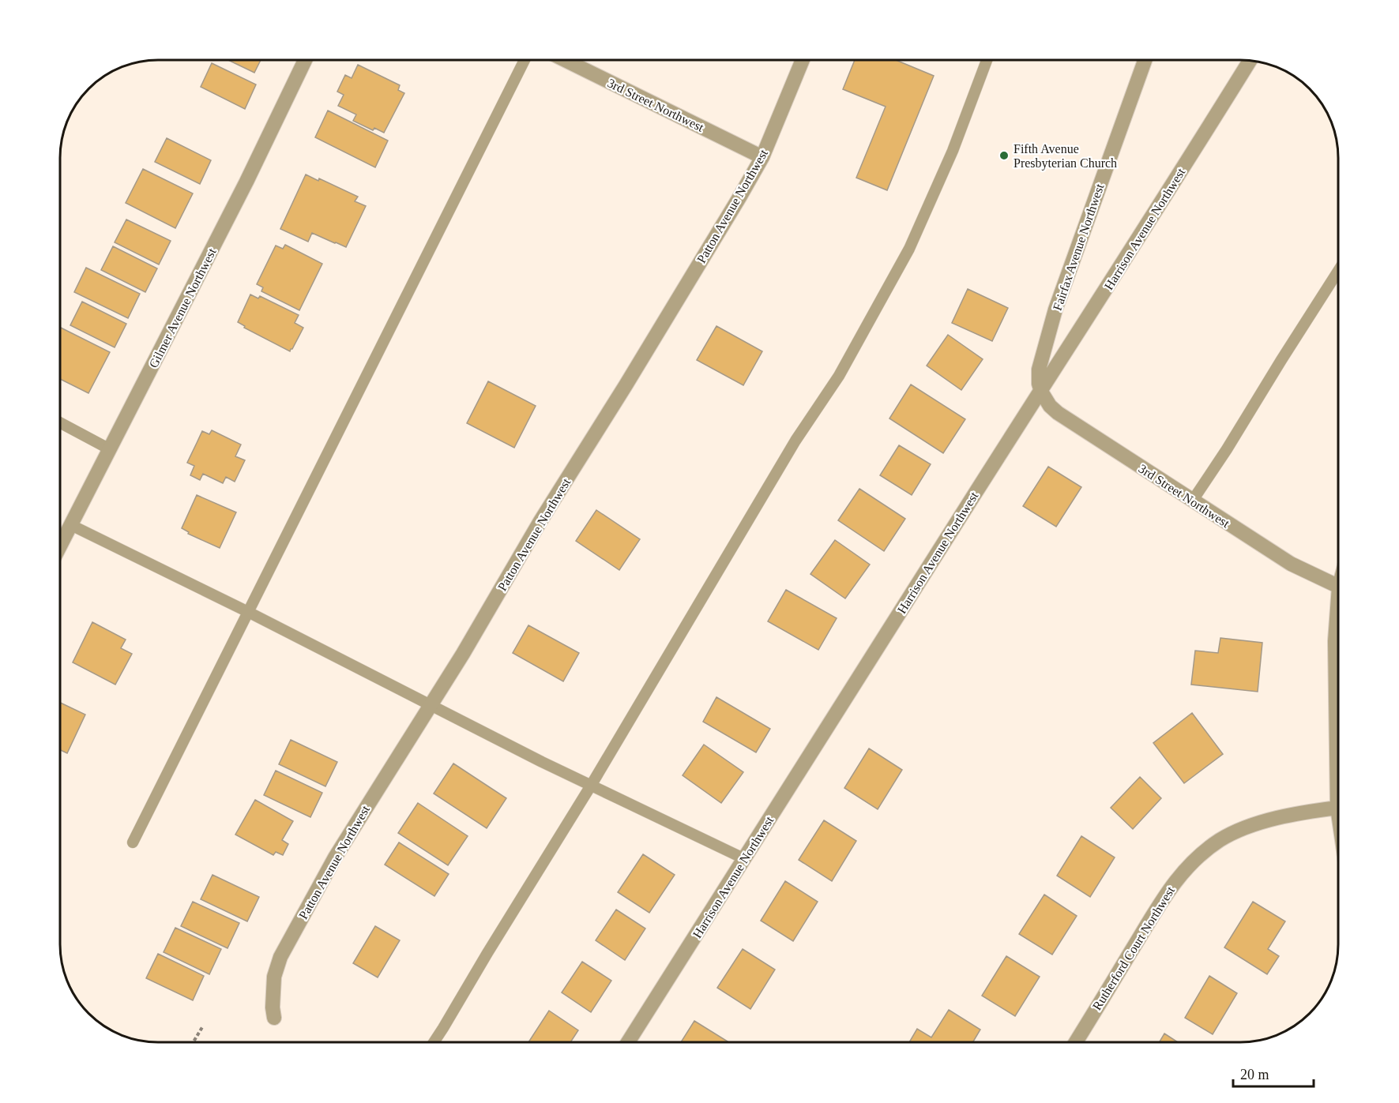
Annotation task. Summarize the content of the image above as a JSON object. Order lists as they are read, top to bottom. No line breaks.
{"streets":{"street":["3rd Street Northwest","Patton Avenue Northwest","Harrison Avenue Northwest","Fairfax Avenue Northwest","Gilmer Avenue Northwest","Rutherford Court Northwest"]},"crossings":[["3rd Street Northwest","Patton Avenue Northwest"],["3rd Street Northwest","Harrison Avenue Northwest"],["3rd Street Northwest","Fairfax Avenue Northwest"],["Harrison Avenue Northwest","Fairfax Avenue Northwest"]],"places":["Fifth Avenue Presbyterian Church"],"scale_bar":"20 m"}
